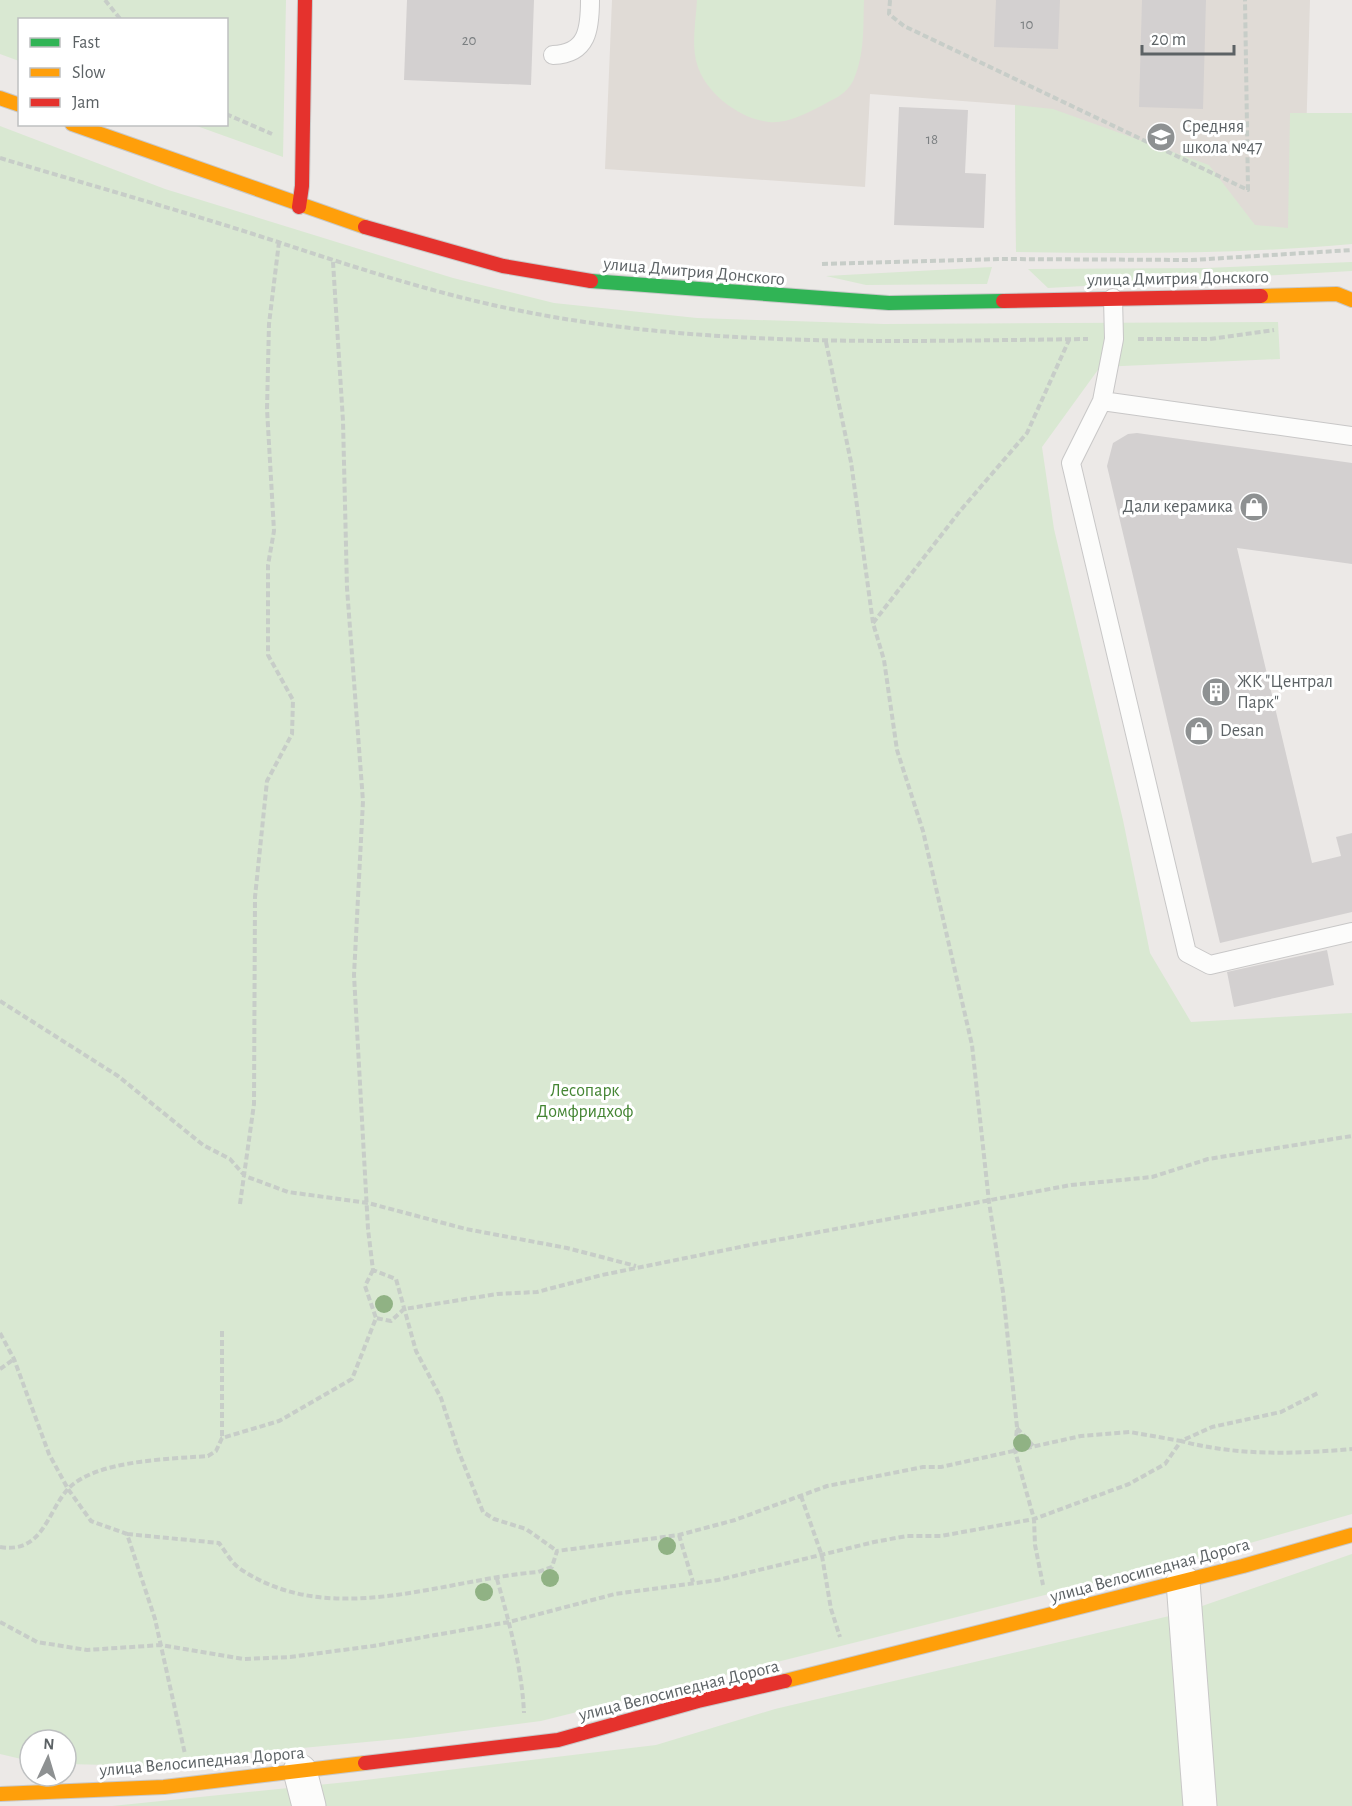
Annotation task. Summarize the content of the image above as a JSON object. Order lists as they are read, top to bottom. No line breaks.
{"streets":{"street":["улица Дмитрия Донского","улица Велосипедная Дорога"]},"parks":["Лесопарк Домфридхоф"],"places":{"school or university":["Средняя школа №47"],"shop":["Дали керамика","Desan"],"building":["ЖК \"Централ Парк\""]},"house_numbers":["10","20","18"],"legend":["Fast","Slow","Jam"],"scale_bar":"20 m","north":"top"}
